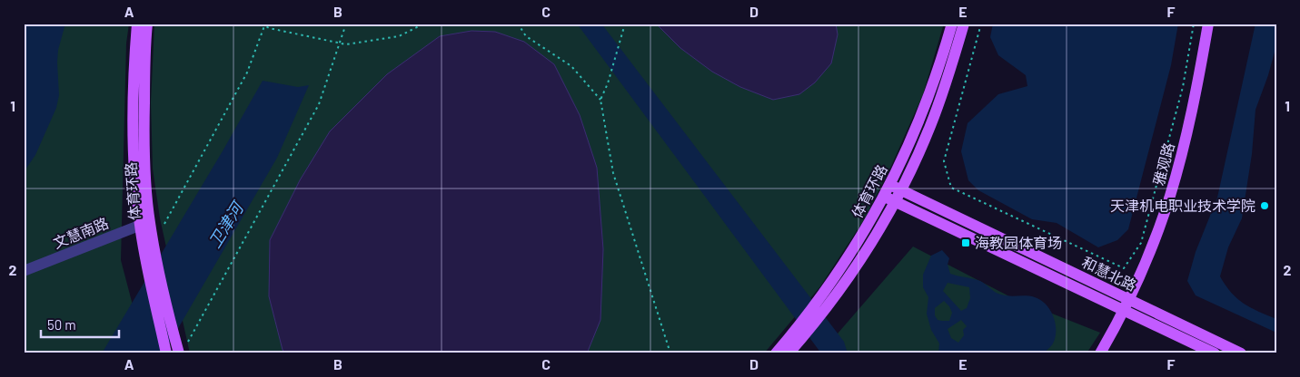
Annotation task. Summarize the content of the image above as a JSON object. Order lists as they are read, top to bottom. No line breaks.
{"streets":{"main road":["雅观路","体育环路","和慧北路"],"street":["文慧南路"]},"crossings":[["雅观路","和慧北路"],["体育环路","文慧南路"],["体育环路","和慧北路"]],"water":["卫津河"],"places":{"other":["天津机电职业技术学院"],"transit":["海教园体育场"]},"scale_bar":"50 m","grid":{"columns":["A","B","C","D","E","F"],"rows":["1","2"]}}
